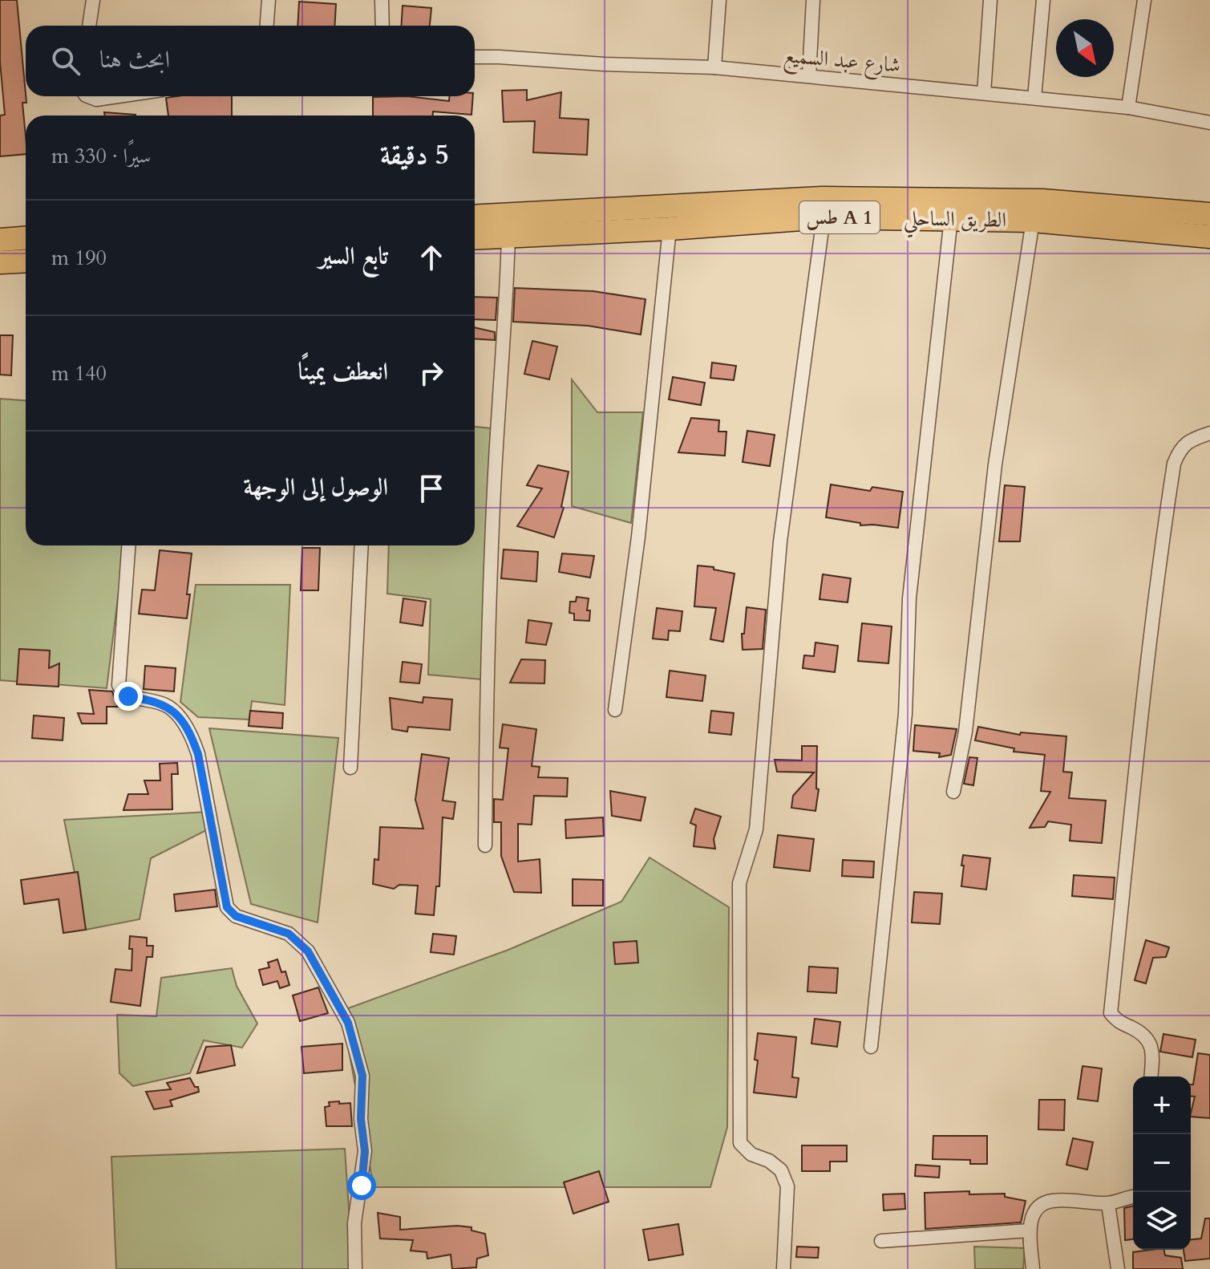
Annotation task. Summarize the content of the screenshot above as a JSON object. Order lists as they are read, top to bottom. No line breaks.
{"streets":{"highway":["طس A 1","الطريق الساحلي"],"street":["شارع عبد السميع"]},"north":"bottom right","page":{"search":"ابحث هنا","heading":["5 دقيقة","سيرًا · 330 m"],"list":[["تابع السير","190 m"],["انعطف يمينًا","140 m"],"الوصول إلى الوجهة"],"map_buttons":["+","−"]}}
